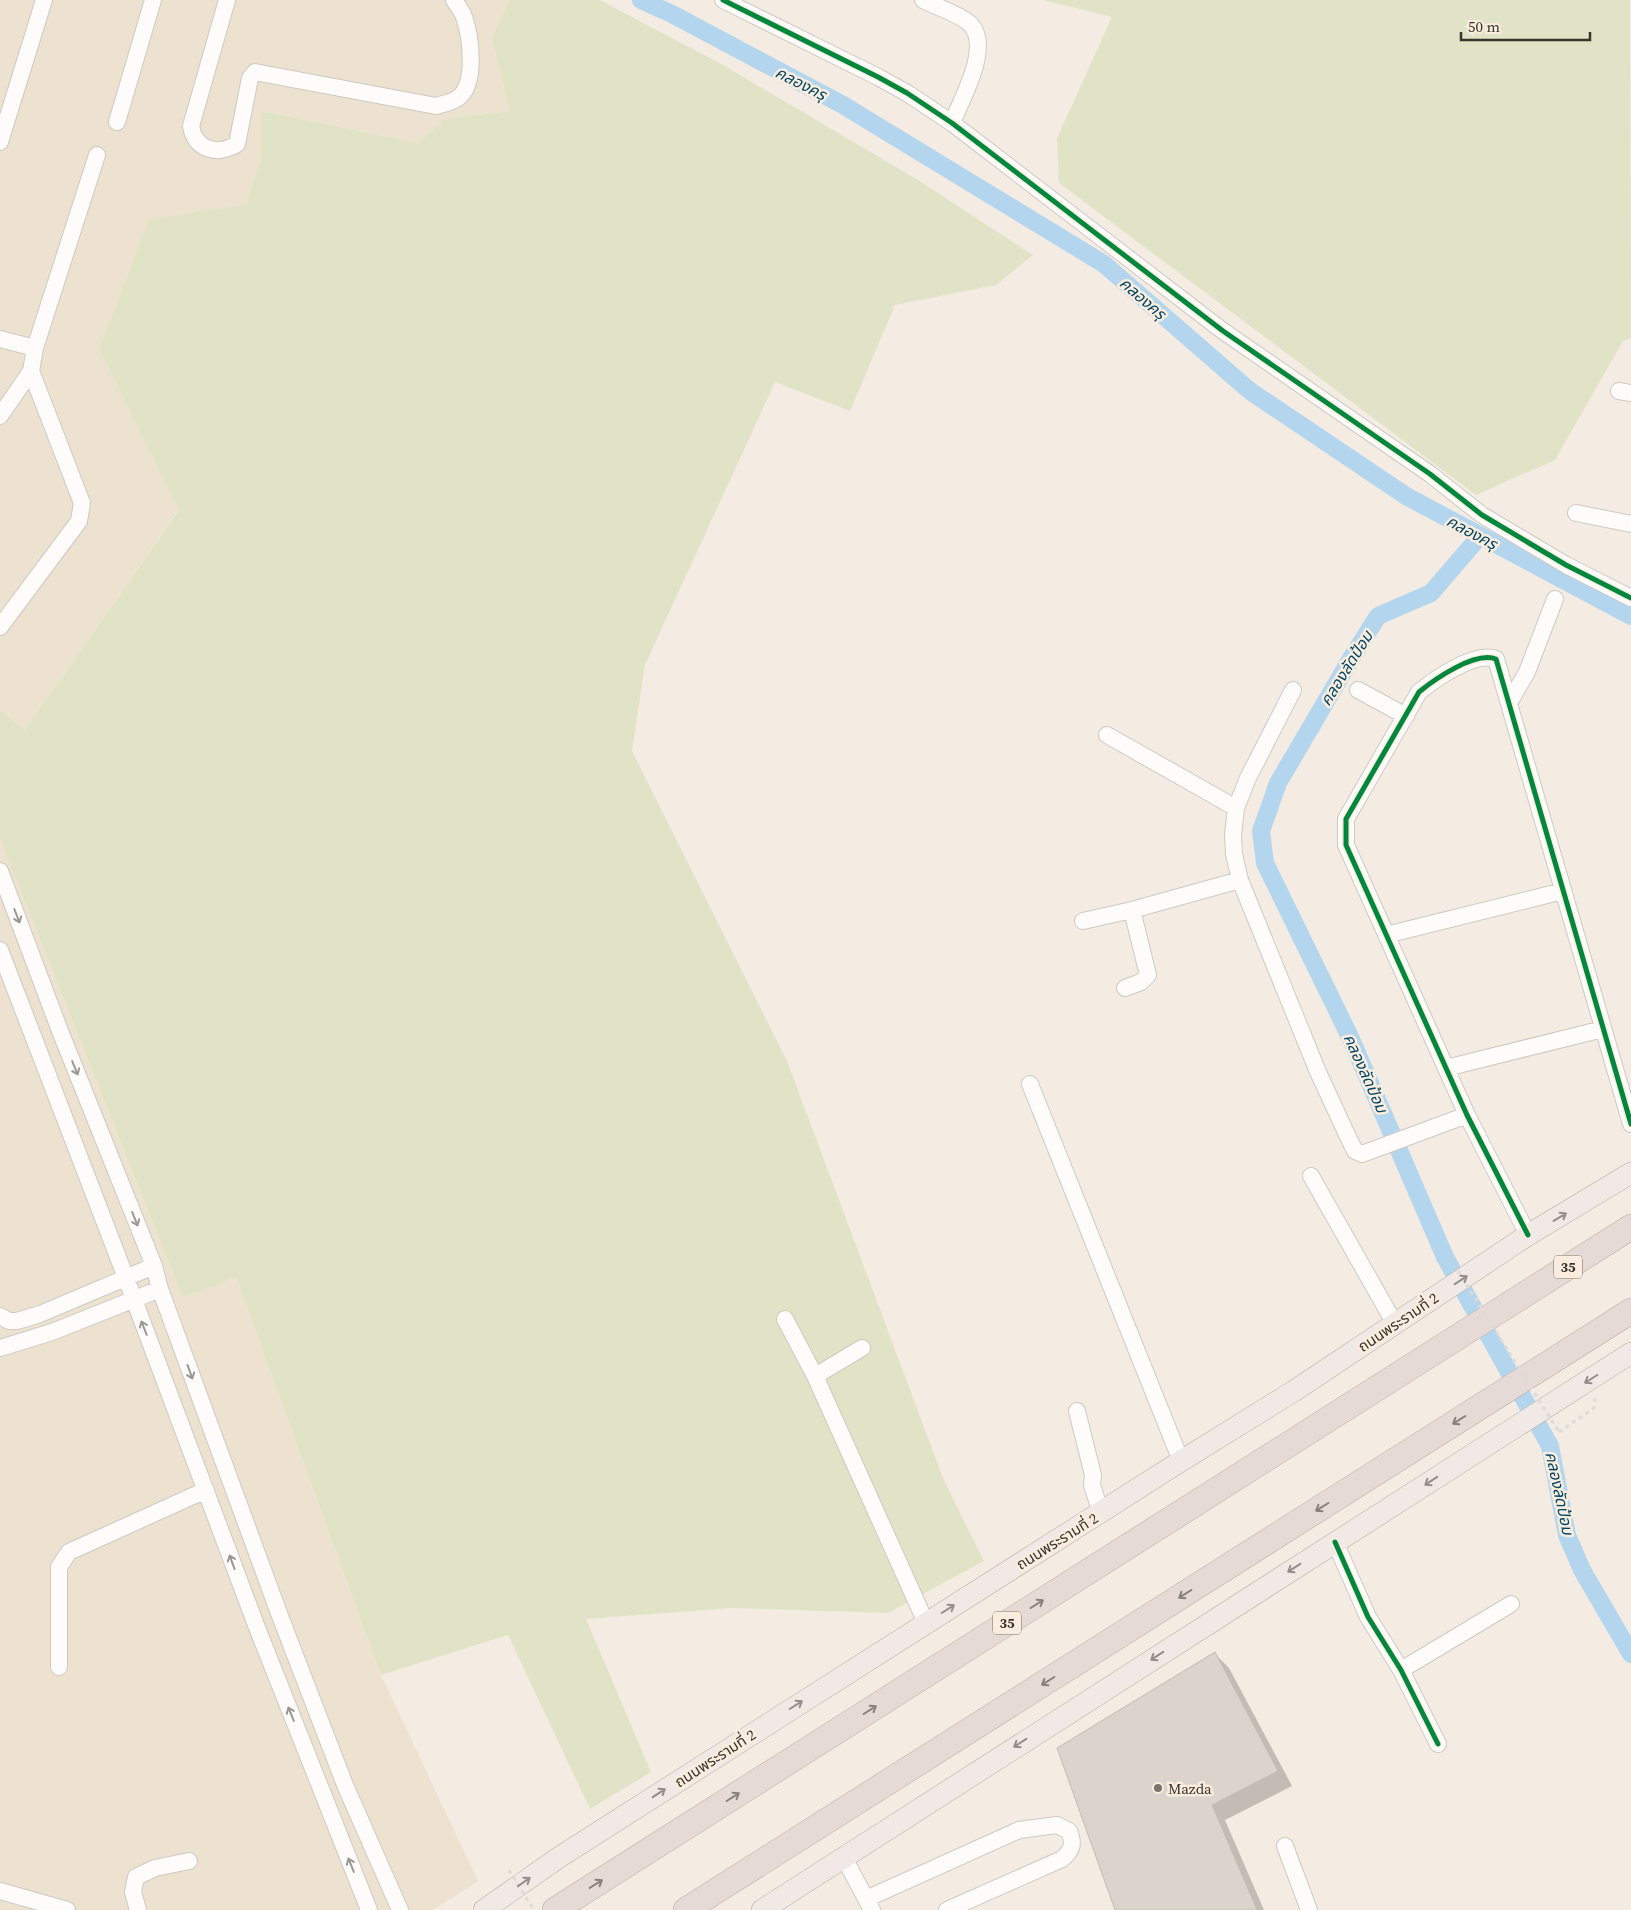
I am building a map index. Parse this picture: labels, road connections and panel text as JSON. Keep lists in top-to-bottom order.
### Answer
{
  "streets": {
    "highway": ["35"],
    "main road": ["ถนนพระรามที่ 2"]
  },
  "water": ["คลองครุ", "คลองลัดป้อม"],
  "places": ["Mazda"],
  "scale_bar": "50 m"
}
